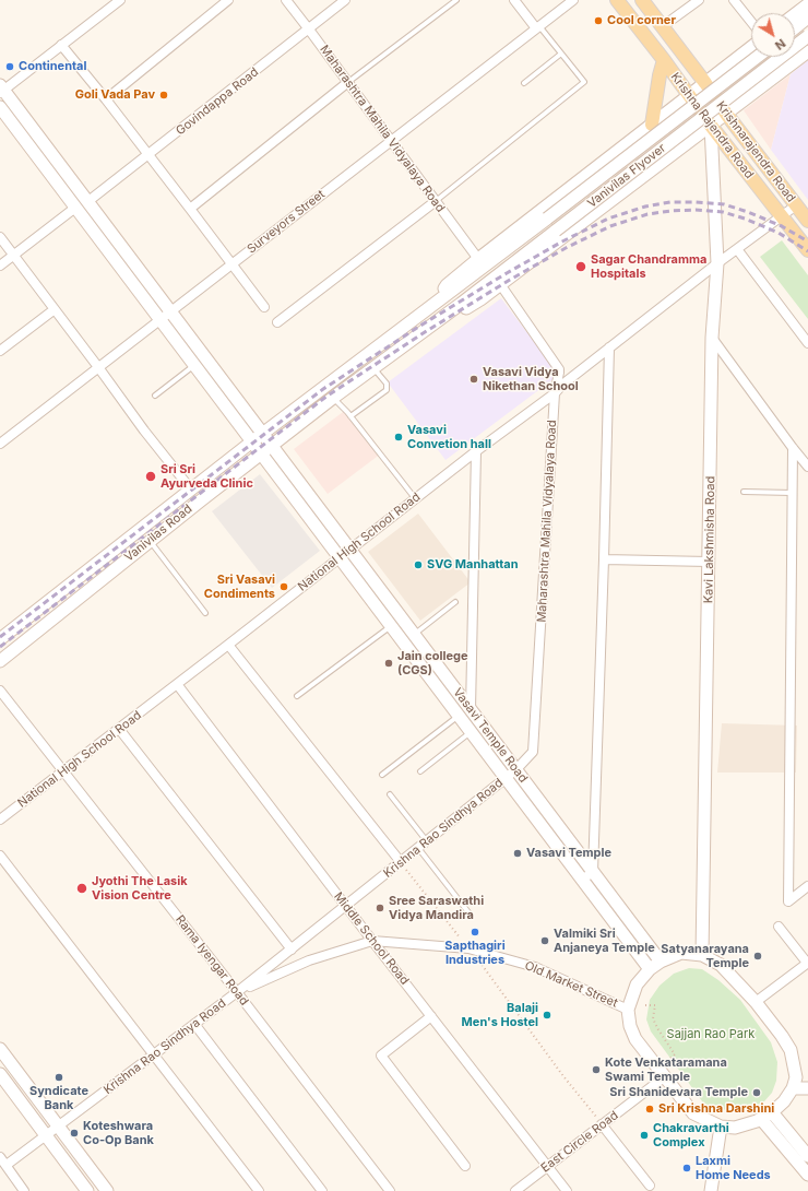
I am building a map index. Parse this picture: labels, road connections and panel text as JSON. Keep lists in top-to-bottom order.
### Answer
{
  "streets": {
    "main road": [
      "Krishna Rajendra Road",
      "Krishnarajendra Road",
      "Vanivilas Flyover",
      "Vanivilas Road",
      "Kavi Lakshmisha Road",
      "Vasavi Temple Road"
    ],
    "street": [
      "Govindappa Road",
      "Maharashtra Mahila Vidyalaya Road",
      "Surveyors Street",
      "National High School Road",
      "Krishna Rao Sindhya Road",
      "Middle School Road",
      "Rama Iyengar Road",
      "Old Market Street",
      "East Circle Road"
    ]
  },
  "crossings": [
    ["Govindappa Road", "Maharashtra Mahila Vidyalaya Road"],
    ["Govindappa Road", "Vasavi Temple Road"],
    ["Krishna Rajendra Road", "Krishnarajendra Road"],
    ["Krishna Rajendra Road", "Kavi Lakshmisha Road"],
    ["Krishna Rajendra Road", "National High School Road"],
    ["Maharashtra Mahila Vidyalaya Road", "Surveyors Street"],
    ["Maharashtra Mahila Vidyalaya Road", "National High School Road"],
    ["Maharashtra Mahila Vidyalaya Road", "Vasavi Temple Road"],
    ["Maharashtra Mahila Vidyalaya Road", "Krishna Rao Sindhya Road"],
    ["Krishnarajendra Road", "National High School Road"],
    ["Vanivilas Flyover", "Vanivilas Road"],
    ["Surveyors Street", "Vasavi Temple Road"],
    ["Vanivilas Road", "Vasavi Temple Road"],
    ["Kavi Lakshmisha Road", "National High School Road"],
    ["National High School Road", "Vasavi Temple Road"],
    ["National High School Road", "Middle School Road"],
    ["National High School Road", "Rama Iyengar Road"],
    ["Vasavi Temple Road", "Krishna Rao Sindhya Road"],
    ["Krishna Rao Sindhya Road", "Middle School Road"],
    ["Krishna Rao Sindhya Road", "Rama Iyengar Road"],
    ["Krishna Rao Sindhya Road", "Old Market Street"],
    ["Middle School Road", "Old Market Street"],
    ["Middle School Road", "East Circle Road"],
    ["Rama Iyengar Road", "Old Market Street"]
  ],
  "parks": ["Sajjan Rao Park"],
  "places": [
    "Cool corner",
    "Continental",
    "Goli Vada Pav",
    "Sagar Chandramma Hospitals",
    "Vasavi Vidya Nikethan School",
    "Vasavi Convetion hall",
    "Sri Sri Ayurveda Clinic",
    "SVG Manhattan",
    "Sri Vasavi Condiments",
    "Jain college (CGS)",
    "Vasavi Temple",
    "Jyothi The Lasik Vision Centre",
    "Sree Saraswathi Vidya Mandira",
    "Sapthagiri Industries",
    "Valmiki Sri Anjaneya Temple",
    "Satyanarayana Temple",
    "Balaji Men's Hostel",
    "Kote Venkataramana Swami Temple",
    "Syndicate Bank",
    "Sri Shanidevara Temple",
    "Sri Krishna Darshini",
    "Koteshwara Co-Op Bank",
    "Chakravarthi Complex",
    "Laxmi Home Needs"
  ],
  "north": "bottom right"
}
